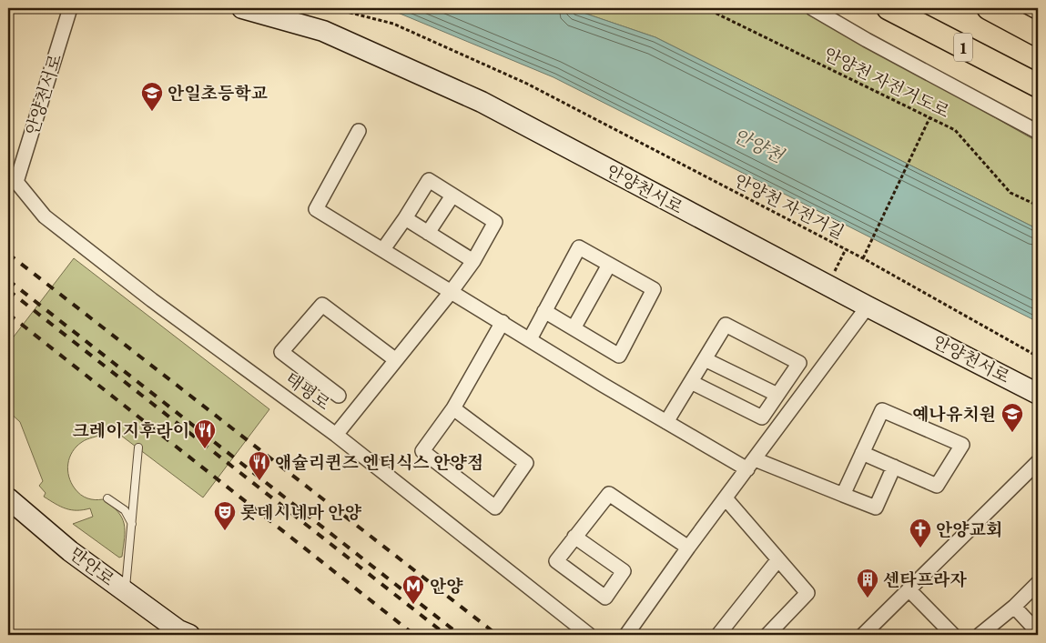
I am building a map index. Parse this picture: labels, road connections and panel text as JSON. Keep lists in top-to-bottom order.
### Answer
{
  "streets": {
    "main road": ["1"],
    "street": ["안양천서로", "태평로", "만안로"],
    "path": ["안양천 자전거도로", "안양천 자전거길"]
  },
  "crossings": [
    ["안양천서로", "태평로"]
  ],
  "water": ["안양천"],
  "places": {
    "school or university": ["안일초등학교", "예나유치원"],
    "restaurant": ["크레이지후라이", "애슐리퀸즈 엔터식스 안양점"],
    "theatre": ["롯데시네마 안양"],
    "church": ["안양교회"],
    "building": ["센타프라자"],
    "metro station": ["안양"]
  }
}
